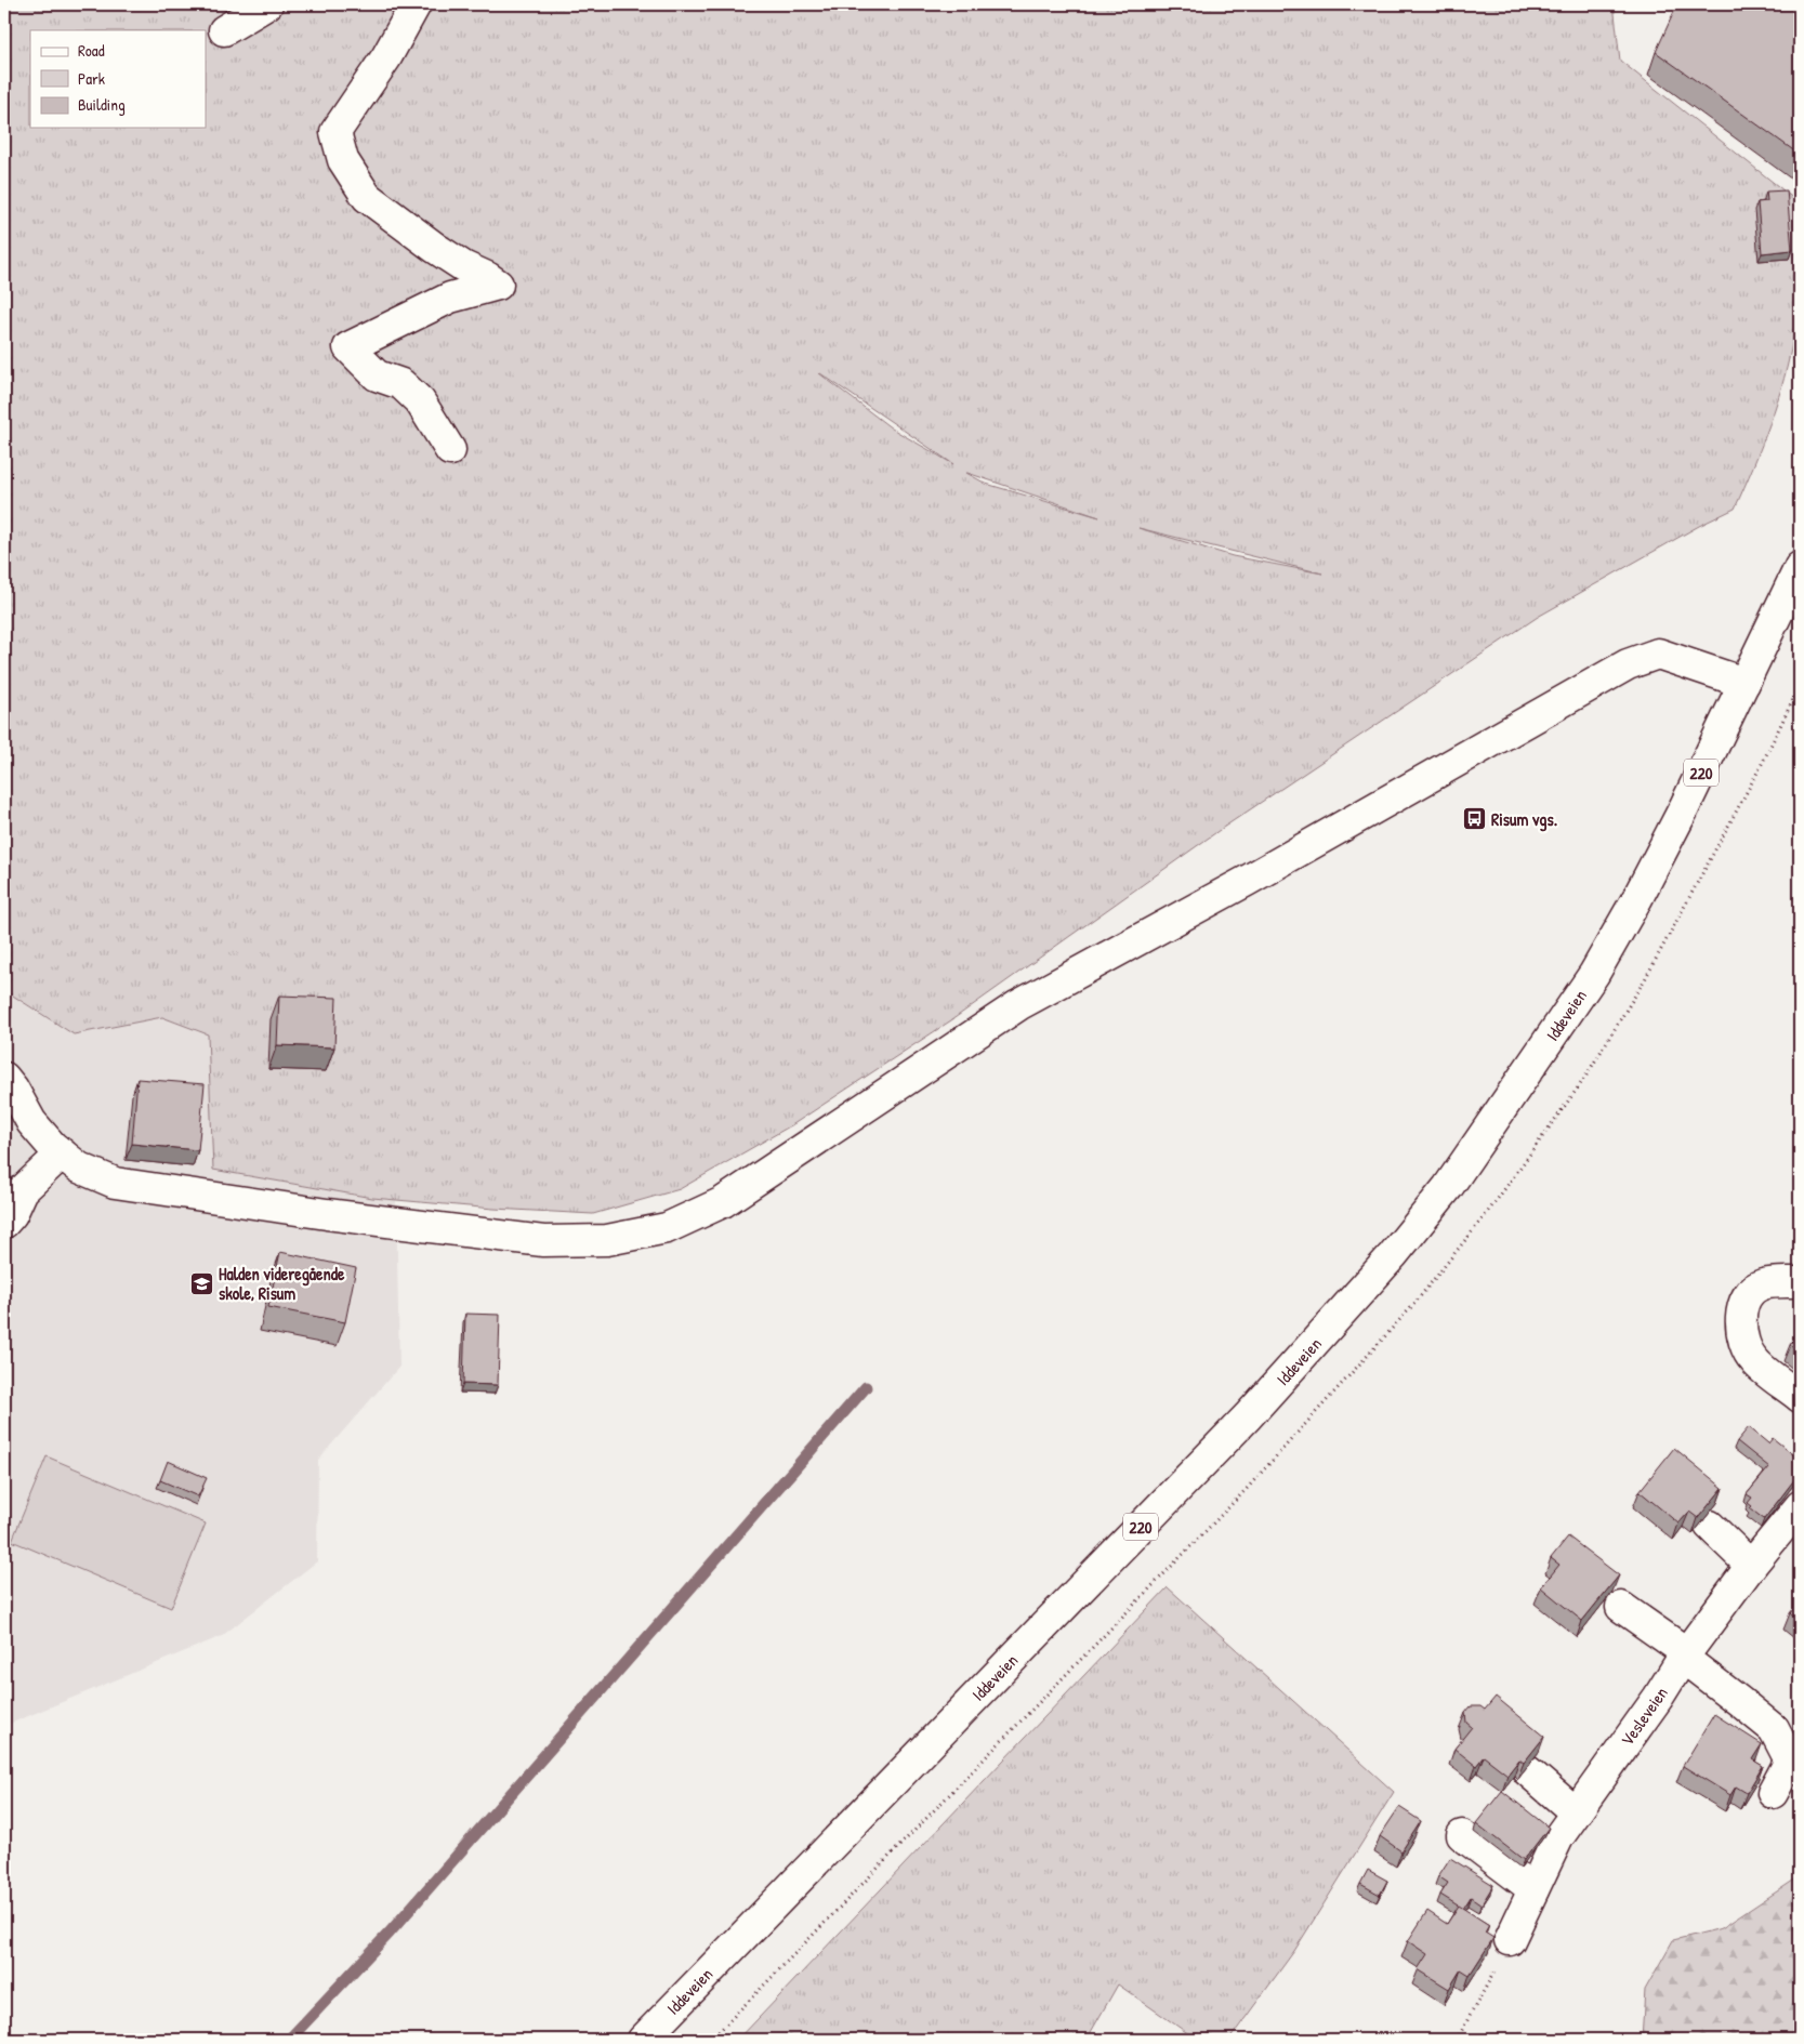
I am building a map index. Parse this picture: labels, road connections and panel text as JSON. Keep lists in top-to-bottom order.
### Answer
{
  "streets": {
    "main road": ["220", "Iddeveien", "Vesleveien"]
  },
  "places": {
    "bus stop": ["Risum vgs."],
    "school or university": ["Halden videregående skole, Risum"]
  },
  "legend": ["Road", "Park", "Building"]
}
